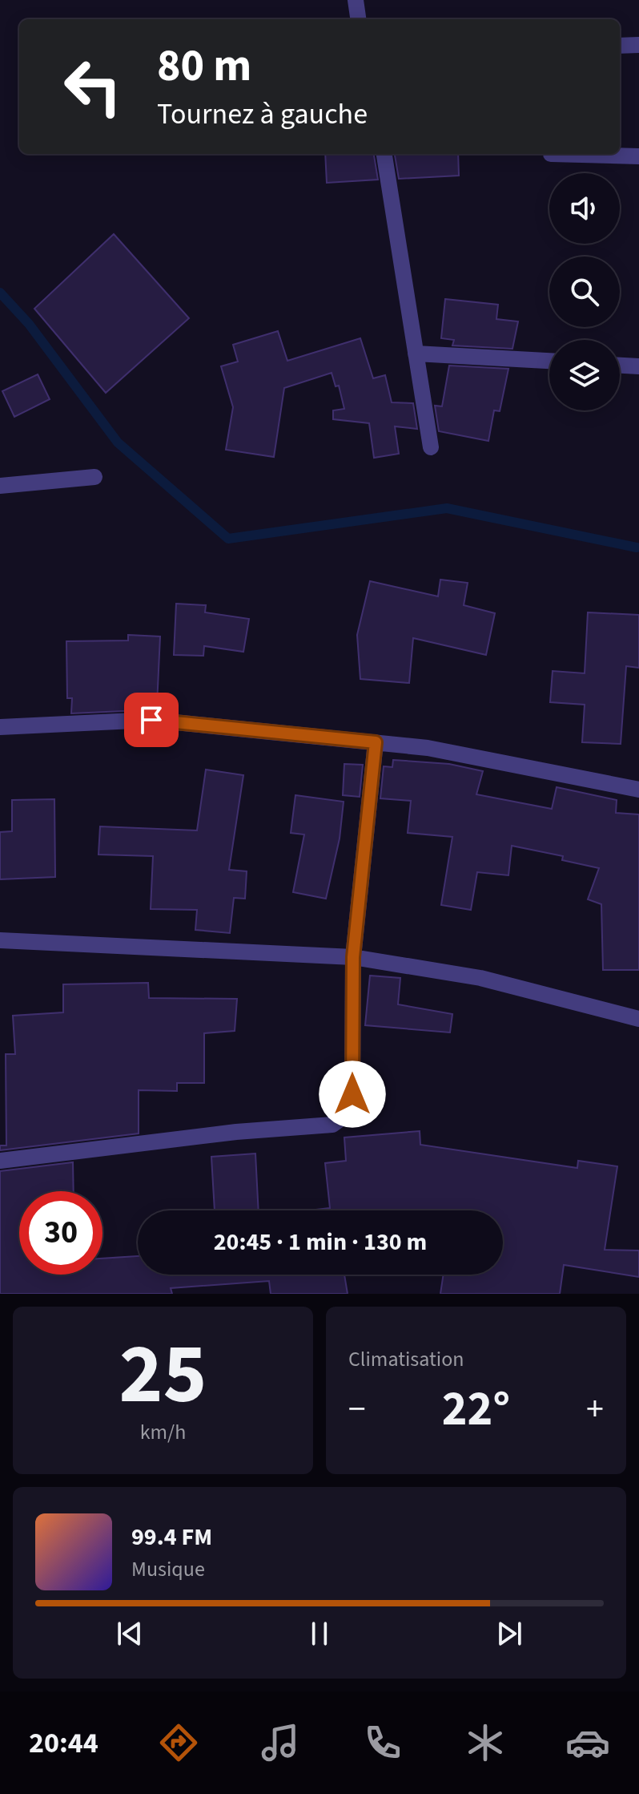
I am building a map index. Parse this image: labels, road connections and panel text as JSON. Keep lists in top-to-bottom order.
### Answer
{
  "page": {
    "turn": ["80 m", "Tournez à gauche"],
    "limit": "30",
    "trip": "20:45 · 1 min · 130 m",
    "tile": [
      ["25", "km/h"],
      "Climatisation"
    ],
    "heat": ["−", "22°", "+"],
    "song": ["99.4 FM", "Musique"],
    "tabs": "20:44"
  }
}
